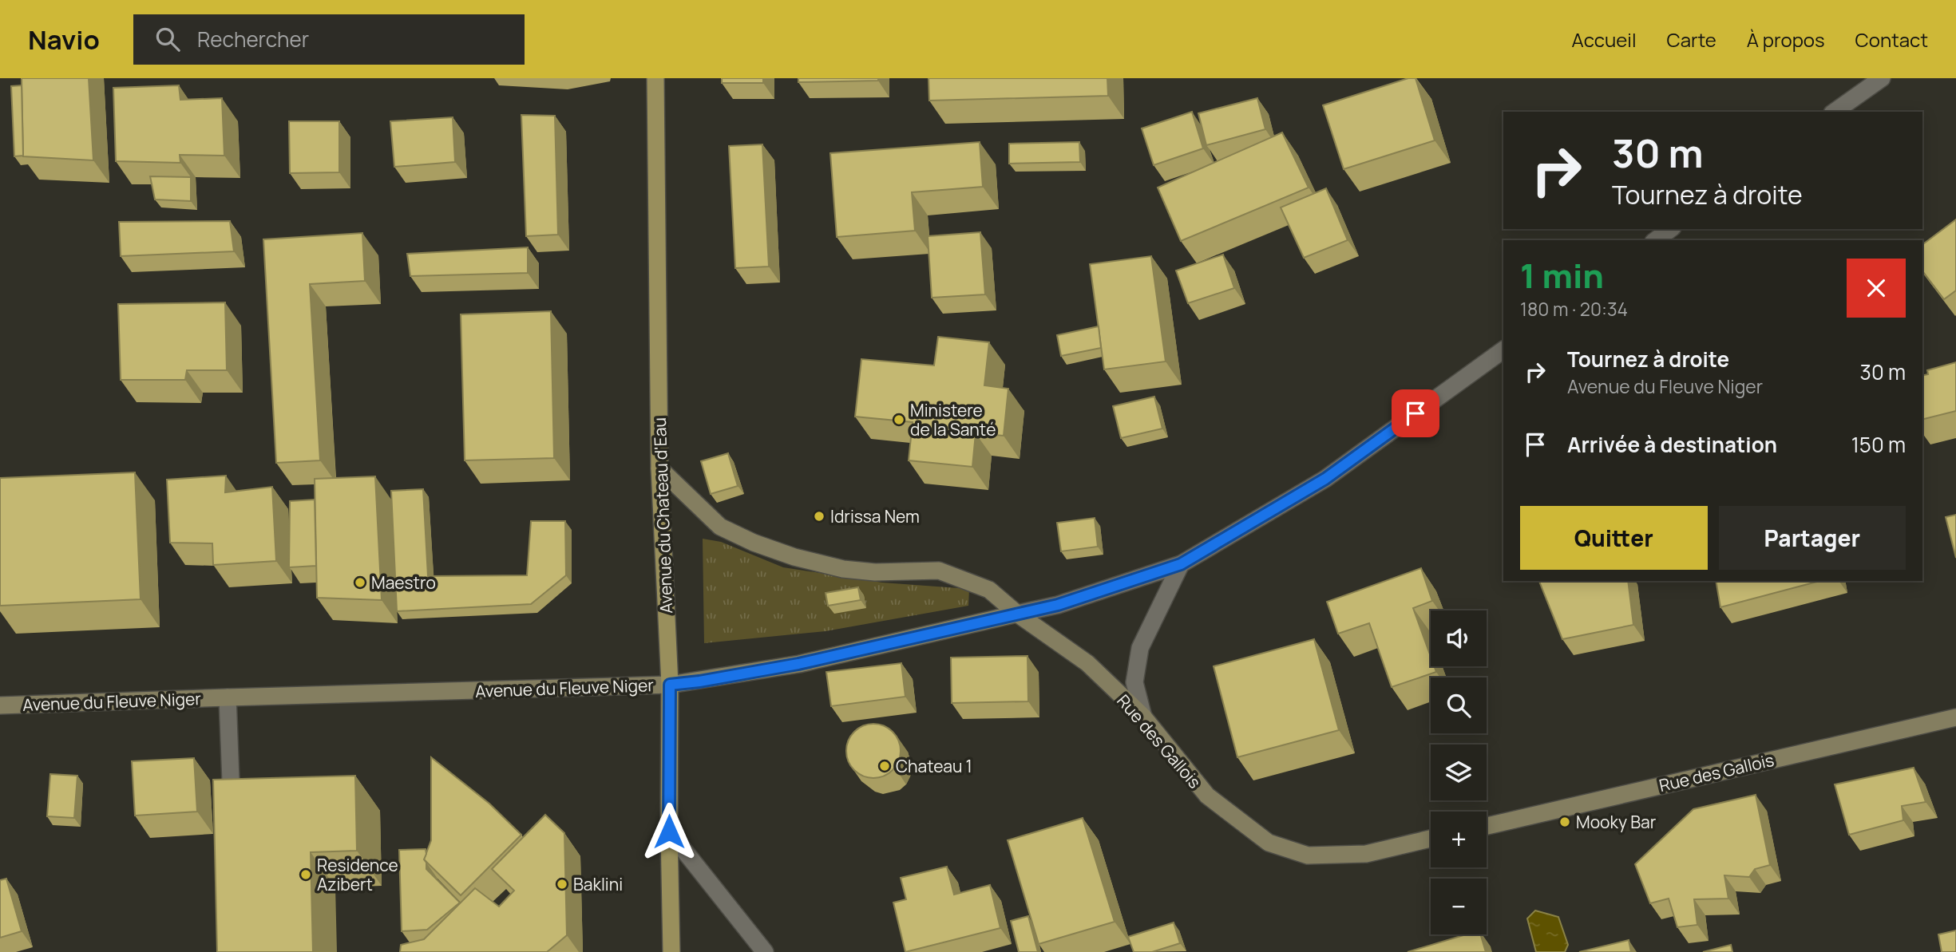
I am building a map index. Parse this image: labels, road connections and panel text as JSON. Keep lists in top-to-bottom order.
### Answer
{
  "streets": {
    "main road": ["Avenue du Chateau d'Eau"],
    "street": ["Avenue du Fleuve Niger", "Rue des Gallois"]
  },
  "crossings": [
    ["Avenue du Chateau d'Eau", "Avenue du Fleuve Niger"],
    ["Avenue du Chateau d'Eau", "Rue des Gallois"],
    ["Avenue du Fleuve Niger", "Rue des Gallois"]
  ],
  "places": [
    "Ministere de la Santé",
    "Idrissa Nem",
    "Maestro",
    "Chateau 1",
    "Mooky Bar",
    "Residence Azibert",
    "Baklini"
  ],
  "page": {
    "header": "Navio",
    "search": "Rechercher",
    "nav": [
      "Accueil",
      "Carte",
      "À propos",
      "Contact"
    ],
    "turn": ["30 m", "Tournez à droite"],
    "heading": ["1 min", "180 m · 20:34"],
    "list": [
      {
        "name": "Tournez à droite",
        "note": "Avenue du Fleuve Niger",
        "value": "30 m"
      },
      {
        "name": "Arrivée à destination",
        "value": "150 m"
      }
    ],
    "buttons": ["Quitter", "Partager"],
    "map_buttons": ["+", "−"]
  }
}
